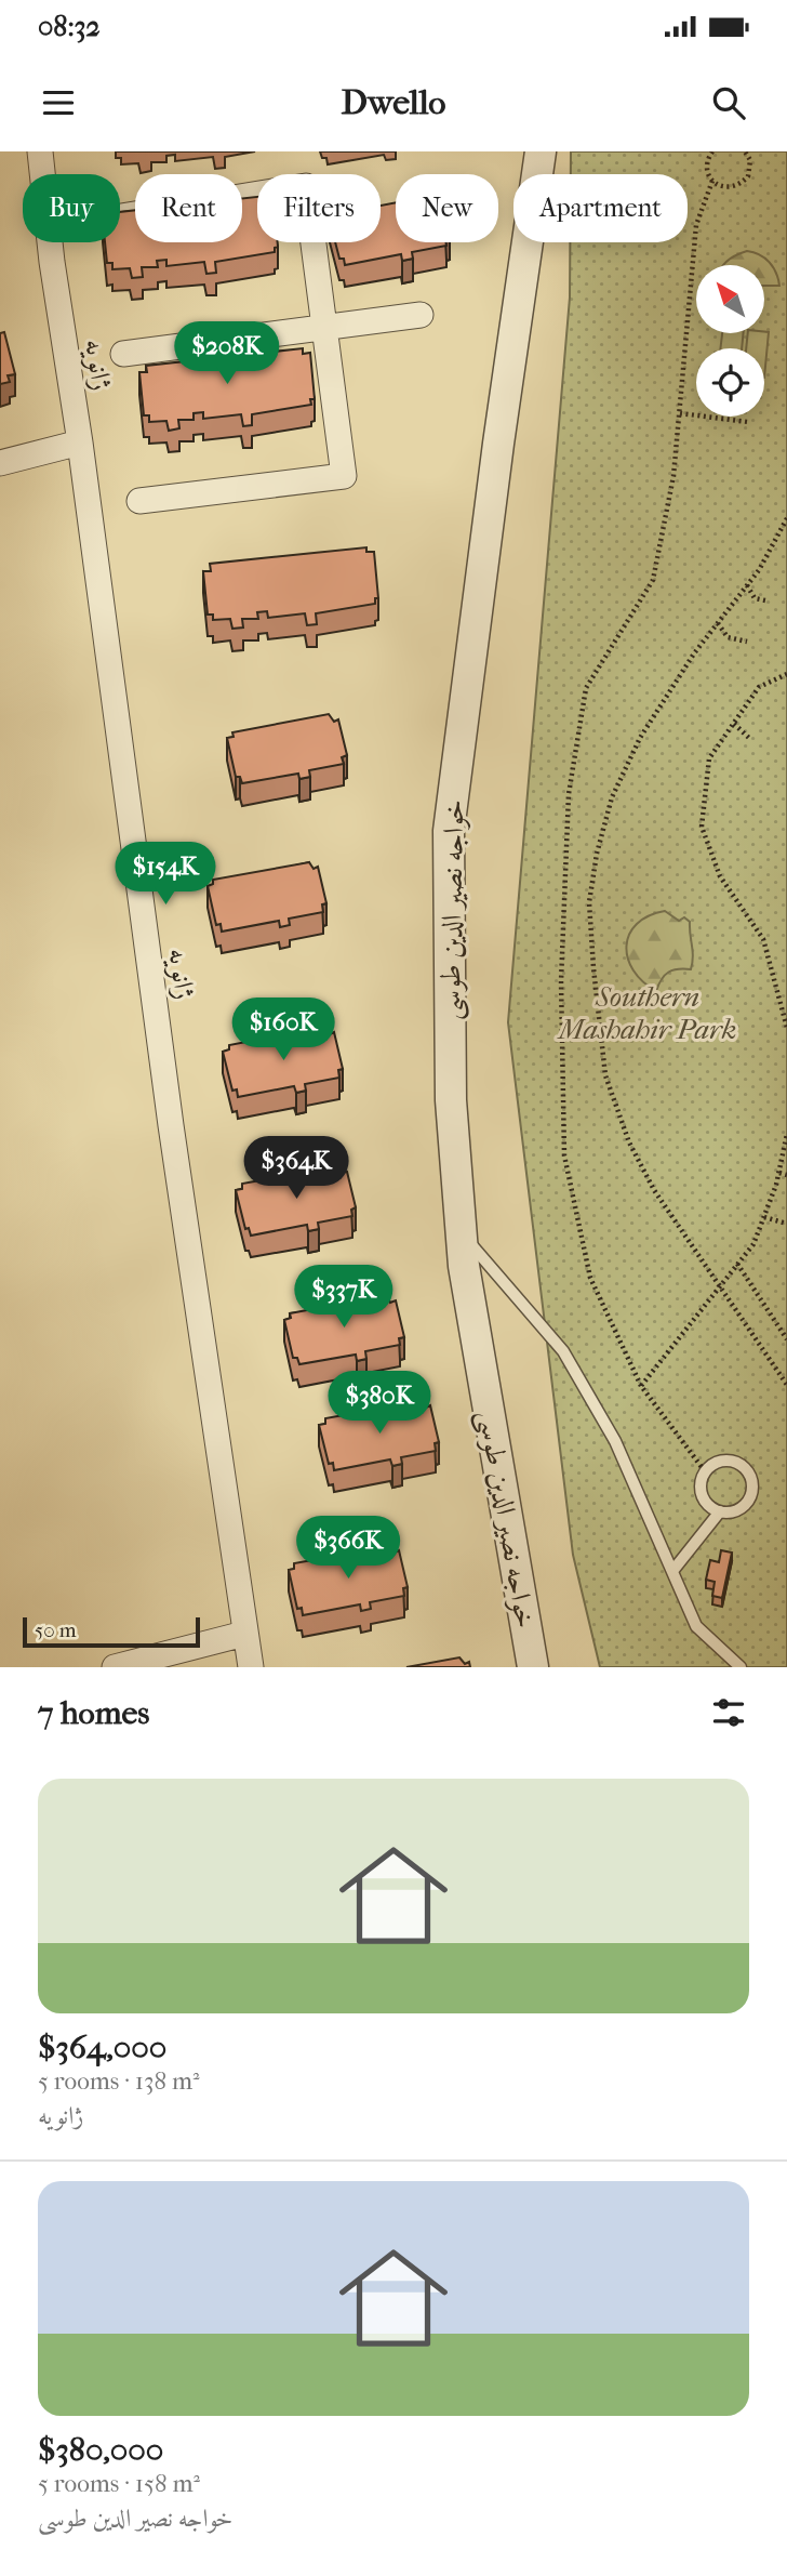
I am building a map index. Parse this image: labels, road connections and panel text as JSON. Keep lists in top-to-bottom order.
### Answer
{
  "streets": {
    "street": ["ژانویه", "خواجه نصیر الدین طوسی"]
  },
  "parks": ["Southern Mashahir Park"],
  "scale_bar": "50 m",
  "north": "top left",
  "page": {
    "status": "08:32",
    "header": "Dwello",
    "chip": [
      "Buy",
      "Rent",
      "Filters",
      "New",
      "Apartment"
    ],
    "price": [
      "$208K",
      "$154K",
      "$160K",
      "$364K",
      "$337K",
      "$380K",
      "$366K"
    ],
    "scale": "50 m",
    "heading": "7 homes",
    "list": [
      {
        "name": "$364,000",
        "note": "5 rooms · 138 m² · ژانویه"
      },
      {
        "name": "$380,000",
        "note": "5 rooms · 158 m² · خواجه نصیر الدین طوسی"
      }
    ]
  }
}
